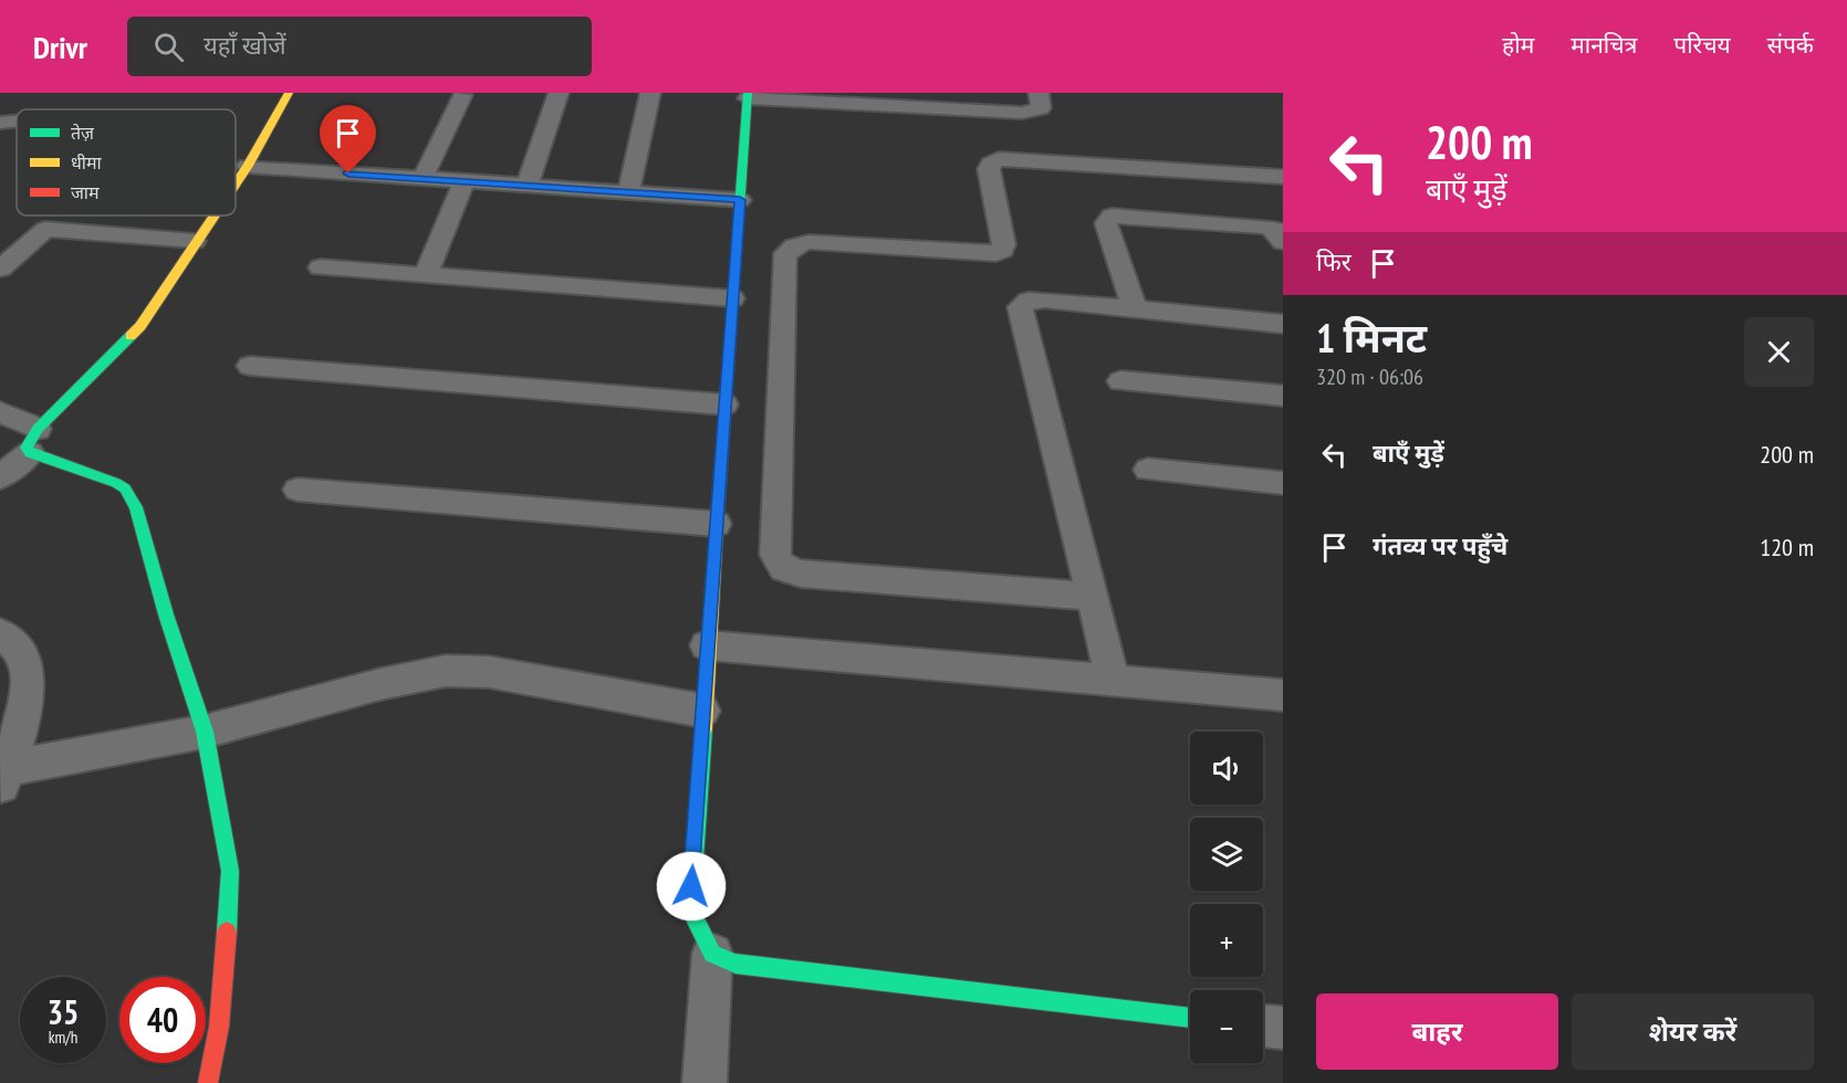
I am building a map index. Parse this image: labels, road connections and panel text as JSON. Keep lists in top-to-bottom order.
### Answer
{
  "legend": ["तेज़", "धीमा", "जाम"],
  "page": {
    "header": "Drivr",
    "search": "यहाँ खोजें",
    "nav": [
      "होम",
      "मानचित्र",
      "परिचय",
      "संपर्क"
    ],
    "turn": ["200 m", "बाएँ मुड़ें"],
    "then": "फिर",
    "heading": ["1 मिनट", "320 m · 06:06"],
    "list": [
      {
        "name": "बाएँ मुड़ें",
        "value": "200 m"
      },
      {
        "name": "गंतव्य पर पहुँचे",
        "value": "120 m"
      }
    ],
    "map_buttons": ["+", "−"],
    "speed": "35 km/h",
    "limit": "40",
    "buttons": ["बाहर", "शेयर करें"]
  }
}
